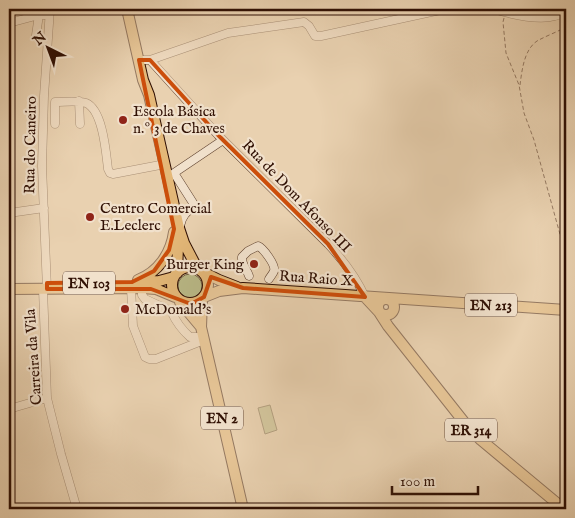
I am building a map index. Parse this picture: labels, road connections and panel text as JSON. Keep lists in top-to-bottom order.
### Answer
{
  "streets": {
    "main road": [
      "Rua Raio X",
      "EN 103",
      "EN 213",
      "EN 2",
      "ER 314"
    ],
    "street": ["Rua do Caneiro", "Rua de Dom Afonso III", "Carreira da Vila"]
  },
  "crossings": [
    ["Rua do Caneiro", "EN 103"],
    ["Rua do Caneiro", "Carreira da Vila"],
    ["Rua de Dom Afonso III", "Rua Raio X"],
    ["Rua Raio X", "EN 103"],
    ["Rua Raio X", "EN 213"],
    ["Rua Raio X", "EN 2"],
    ["Rua Raio X", "ER 314"],
    ["EN 103", "Carreira da Vila"],
    ["EN 103", "EN 2"],
    ["EN 213", "ER 314"]
  ],
  "places": [
    "Escola Básica n.º 3 de Chaves",
    "Centro Comercial E.Leclerc",
    "Burger King",
    "McDonald's"
  ],
  "scale_bar": "100 m",
  "north": "top left"
}
